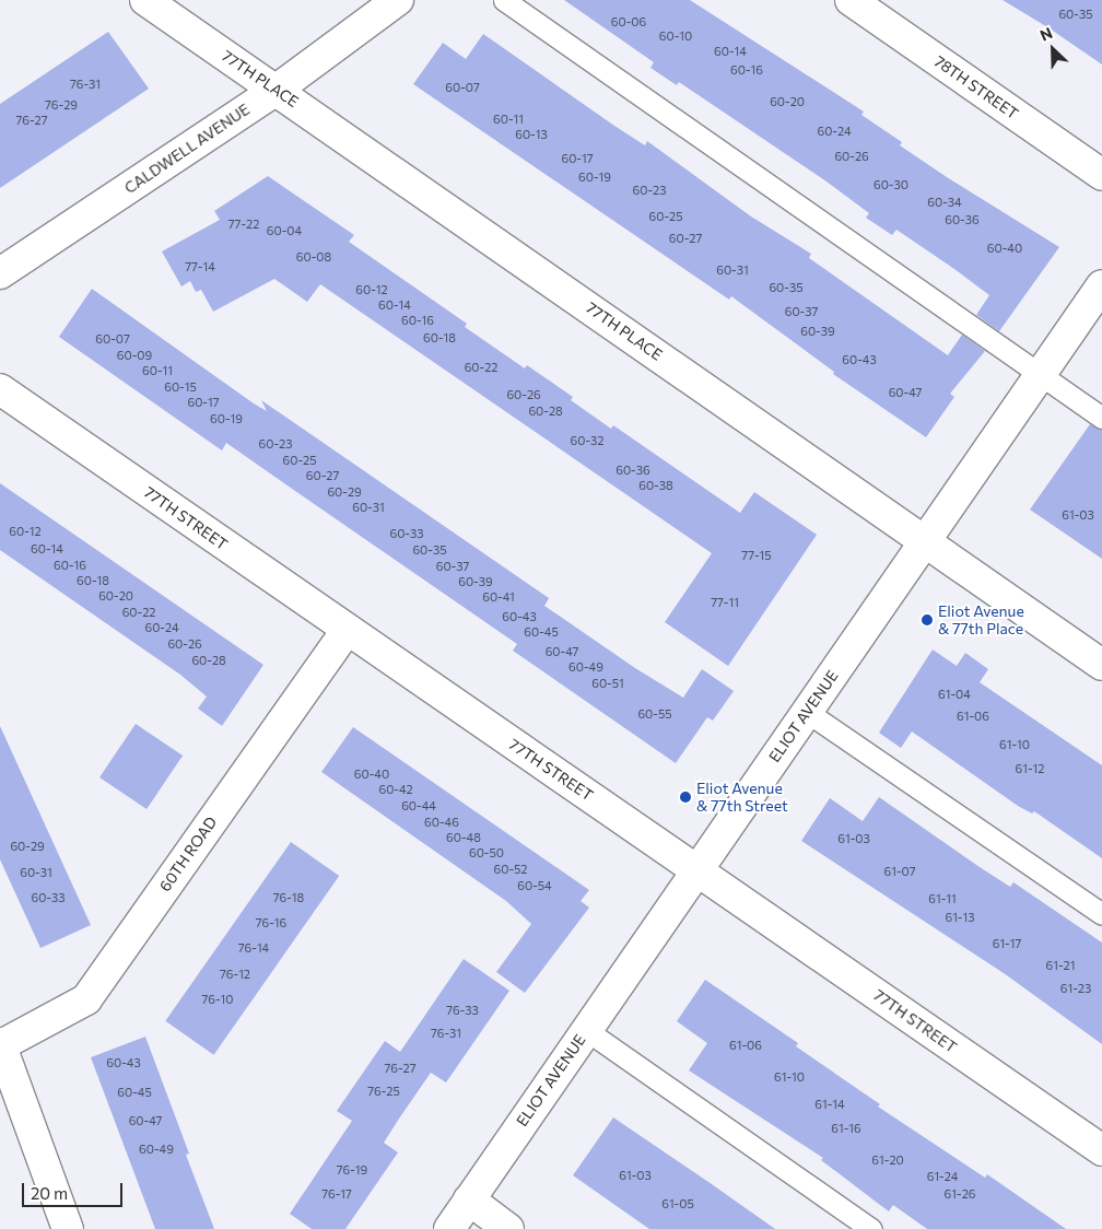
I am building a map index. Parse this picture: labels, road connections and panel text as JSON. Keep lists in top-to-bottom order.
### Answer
{
  "streets": {
    "street": [
      "77TH PLACE",
      "78TH STREET",
      "CALDWELL AVENUE",
      "77TH STREET",
      "ELIOT AVENUE",
      "60TH ROAD"
    ]
  },
  "crossings": [
    ["77TH PLACE", "CALDWELL AVENUE"],
    ["77TH PLACE", "ELIOT AVENUE"],
    ["77TH STREET", "ELIOT AVENUE"],
    ["77TH STREET", "60TH ROAD"]
  ],
  "places": ["Eliot Avenue & 77th Place", "Eliot Avenue & 77th Street"],
  "house_numbers": [
    "60-35",
    "60-06",
    "60-10",
    "60-14",
    "60-16",
    "76-31",
    "60-07",
    "60-20",
    "76-29",
    "60-11",
    "76-27",
    "60-24",
    "60-13",
    "60-26",
    "60-17",
    "60-19",
    "60-30",
    "60-23",
    "60-34",
    "60-25",
    "60-36",
    "77-22",
    "60-04",
    "60-27",
    "60-40",
    "60-08",
    "77-14",
    "60-31",
    "60-35",
    "60-12",
    "60-14",
    "60-37",
    "60-16",
    "60-39",
    "60-18",
    "60-07",
    "60-09",
    "60-43",
    "60-22",
    "60-11",
    "60-15",
    "60-47",
    "60-26",
    "60-17",
    "60-28",
    "60-19",
    "60-32",
    "60-23",
    "60-25",
    "60-36",
    "60-27",
    "60-38",
    "60-29",
    "60-31",
    "61-03",
    "60-12",
    "60-33",
    "60-14",
    "60-35",
    "77-15",
    "60-16",
    "60-37",
    "60-18",
    "60-39",
    "60-20",
    "60-41",
    "77-11",
    "60-22",
    "60-43",
    "60-24",
    "60-45",
    "60-26",
    "60-47",
    "60-28",
    "60-49",
    "60-51",
    "61-04",
    "60-55",
    "61-06",
    "61-10",
    "61-12",
    "60-40",
    "60-42",
    "60-44",
    "60-46",
    "60-48",
    "61-03",
    "60-29",
    "60-50",
    "60-52",
    "61-07",
    "60-31",
    "60-54",
    "60-33",
    "76-18",
    "61-11",
    "61-13",
    "76-16",
    "61-17",
    "76-14",
    "61-21",
    "76-12",
    "61-23",
    "76-10",
    "76-33",
    "76-31",
    "61-06",
    "60-43",
    "76-27",
    "61-10",
    "76-25",
    "60-45",
    "61-14",
    "60-47",
    "61-16",
    "60-49",
    "61-20",
    "76-19",
    "61-03",
    "61-24",
    "76-17",
    "61-26",
    "61-05"
  ],
  "scale_bar": "20 m",
  "north": "top left"
}
